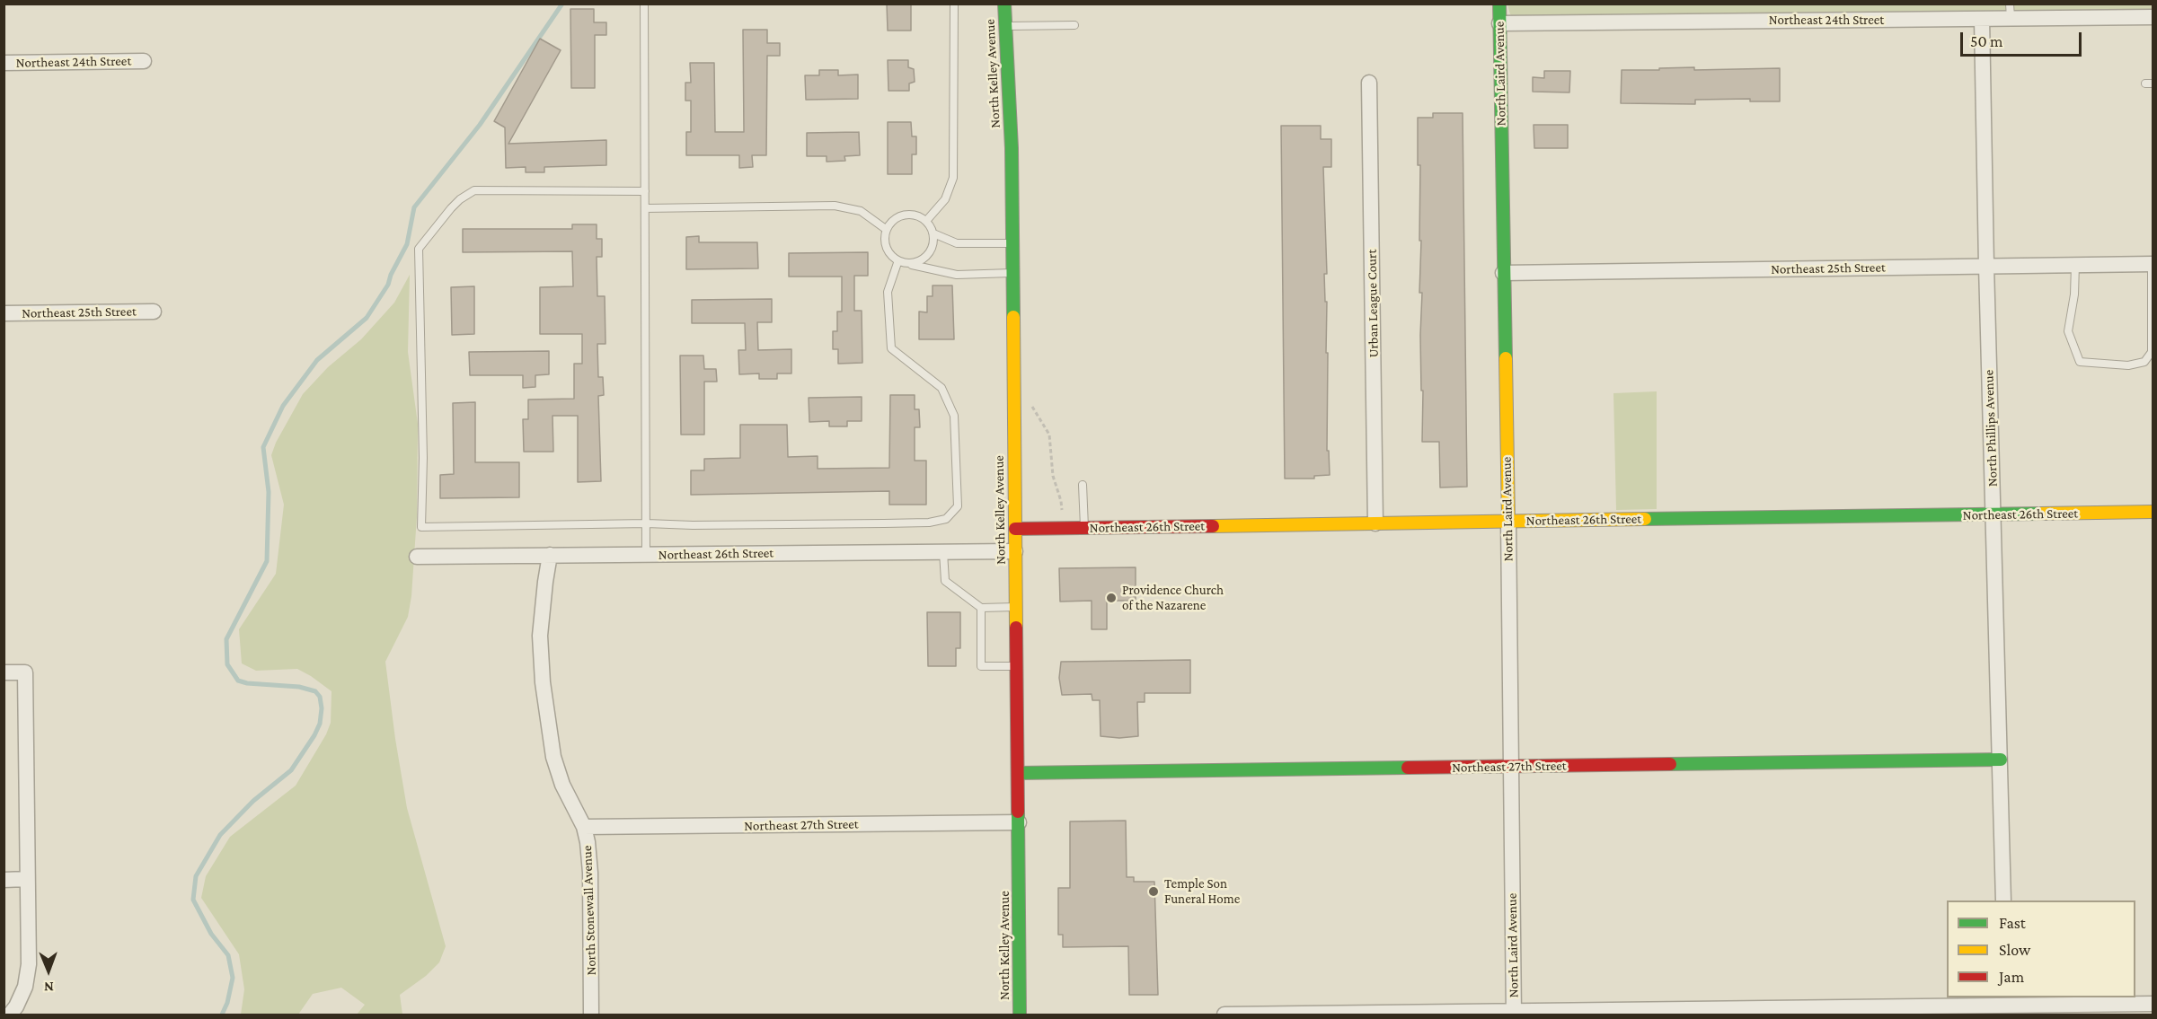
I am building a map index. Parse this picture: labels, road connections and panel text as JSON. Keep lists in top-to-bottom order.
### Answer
{
  "streets": {
    "street": [
      "Northeast 24th Street",
      "North Kelley Avenue",
      "North Laird Avenue",
      "Northeast 25th Street",
      "Urban League Court",
      "North Phillips Avenue",
      "Northeast 26th Street",
      "Northeast 27th Street",
      "North Stonewall Avenue"
    ]
  },
  "crossings": [
    ["Northeast 24th Street", "North Laird Avenue"],
    ["Northeast 24th Street", "North Phillips Avenue"],
    ["North Kelley Avenue", "Northeast 26th Street"],
    ["North Kelley Avenue", "Northeast 27th Street"],
    ["North Laird Avenue", "Northeast 25th Street"],
    ["North Laird Avenue", "Northeast 26th Street"],
    ["North Laird Avenue", "Northeast 27th Street"],
    ["Northeast 25th Street", "North Phillips Avenue"],
    ["Urban League Court", "Northeast 26th Street"],
    ["North Phillips Avenue", "Northeast 26th Street"],
    ["North Phillips Avenue", "Northeast 27th Street"],
    ["Northeast 26th Street", "North Stonewall Avenue"],
    ["Northeast 27th Street", "North Stonewall Avenue"]
  ],
  "places": ["Providence Church of the Nazarene", "Temple Son Funeral Home"],
  "legend": ["Fast", "Slow", "Jam"],
  "scale_bar": "50 m",
  "north": "bottom"
}
